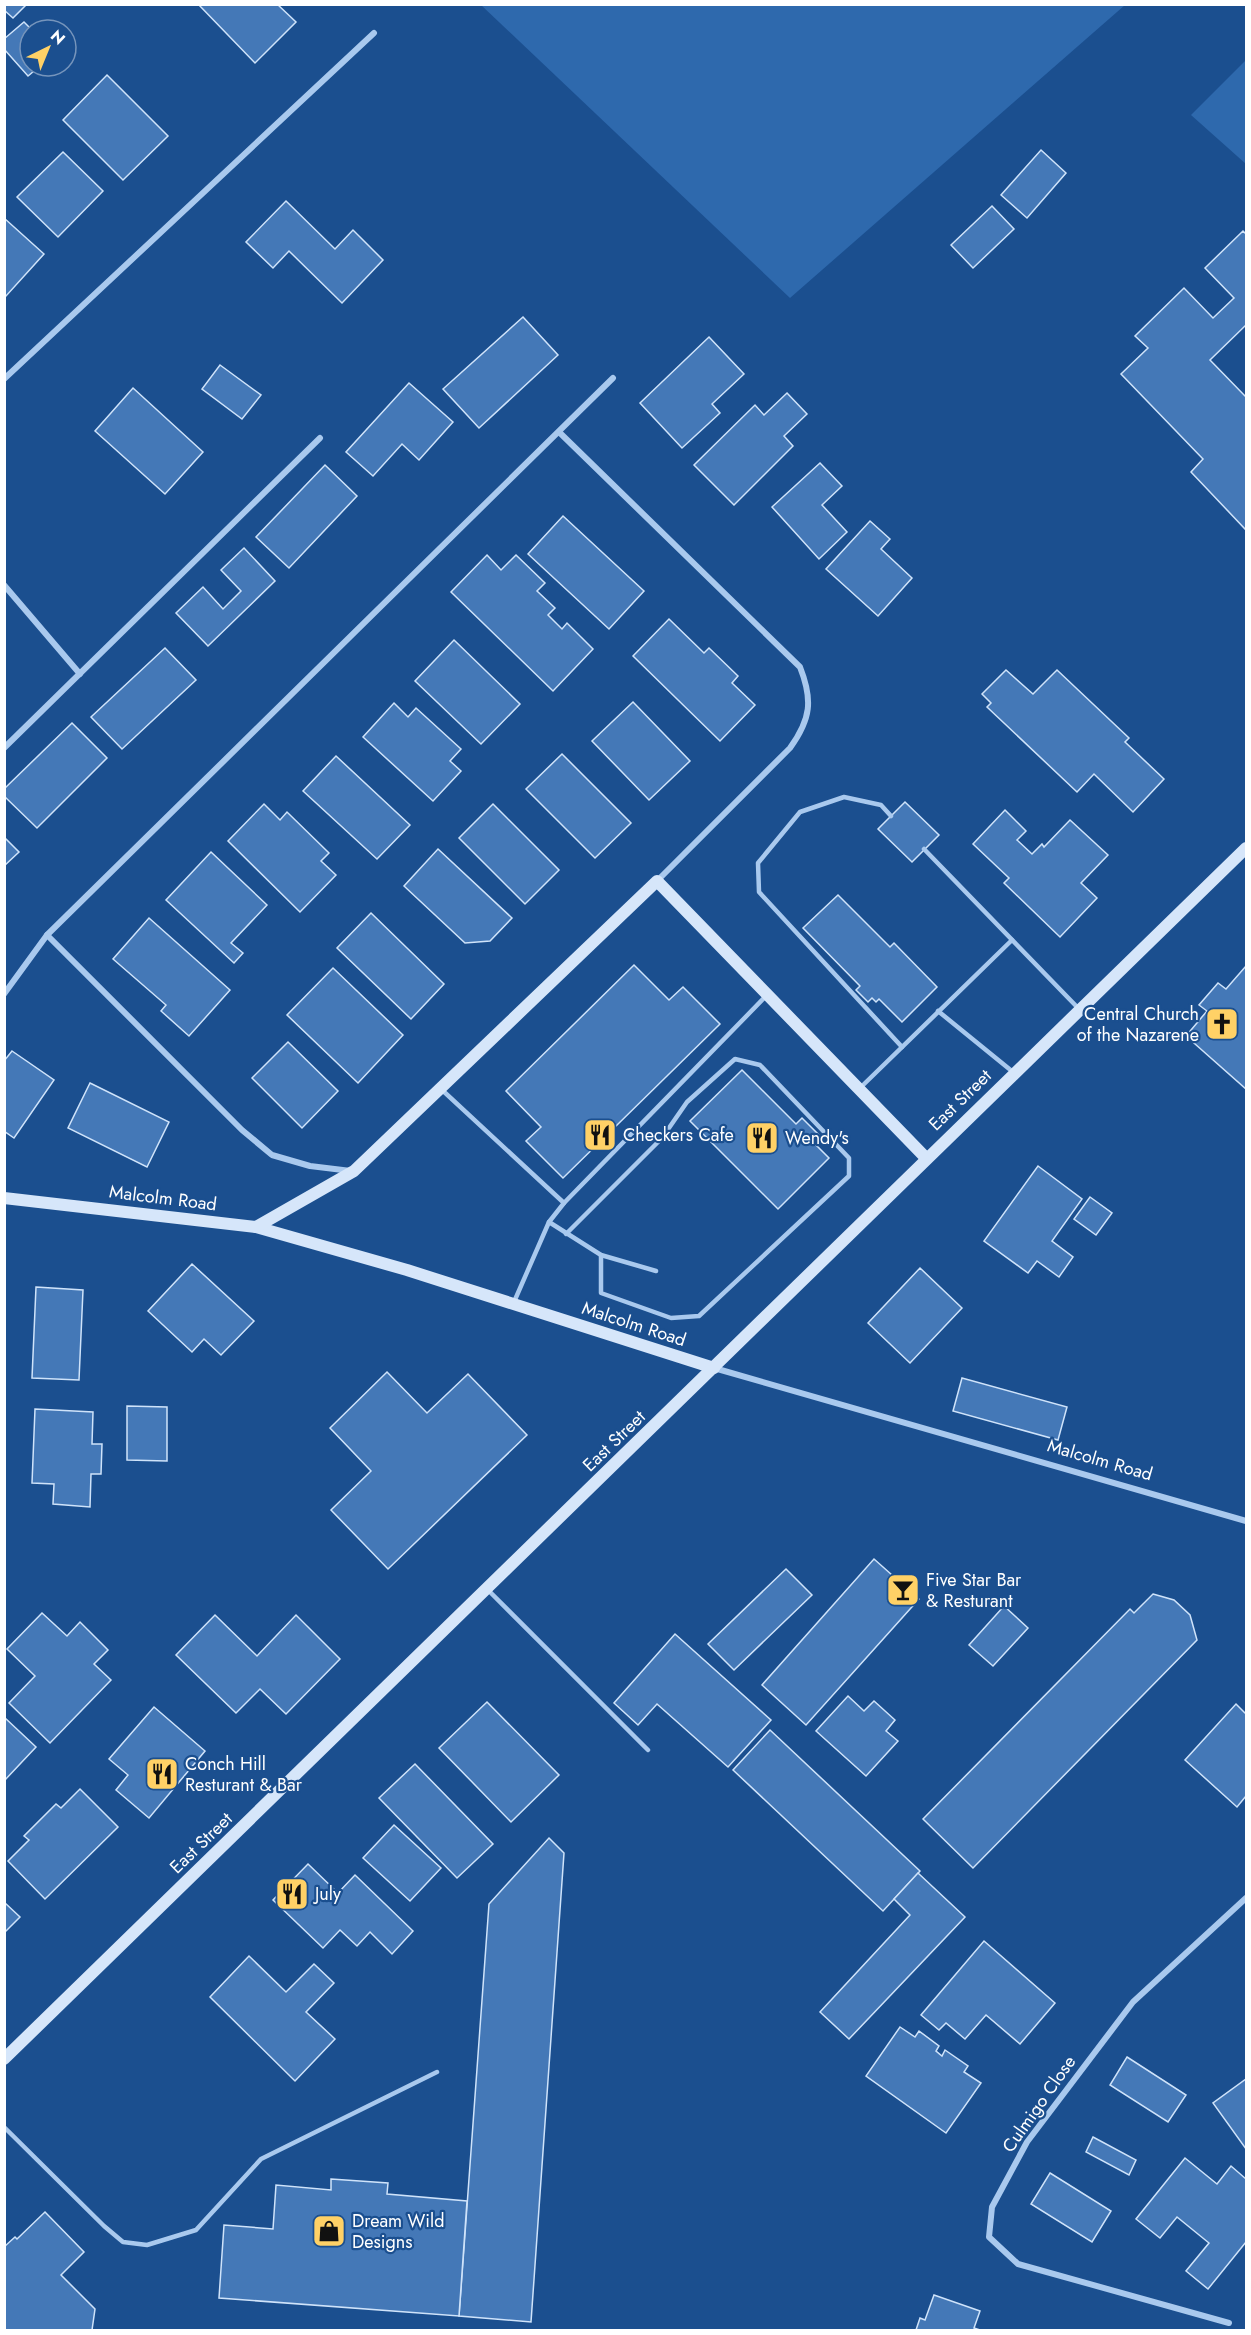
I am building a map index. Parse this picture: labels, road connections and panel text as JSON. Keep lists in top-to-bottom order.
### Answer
{
  "streets": {
    "main road": ["East Street", "Malcolm Road"],
    "street": ["Culmigo Close"]
  },
  "crossings": [
    ["East Street", "Malcolm Road"]
  ],
  "places": {
    "church": ["Central Church of the Nazarene"],
    "restaurant": [
      "Checkers Cafe",
      "Wendy's",
      "Conch Hill Resturant & Bar",
      "July"
    ],
    "bar": ["Five Star Bar & Resturant"],
    "shop": ["Dream Wild Designs"]
  },
  "north": "top right"
}
